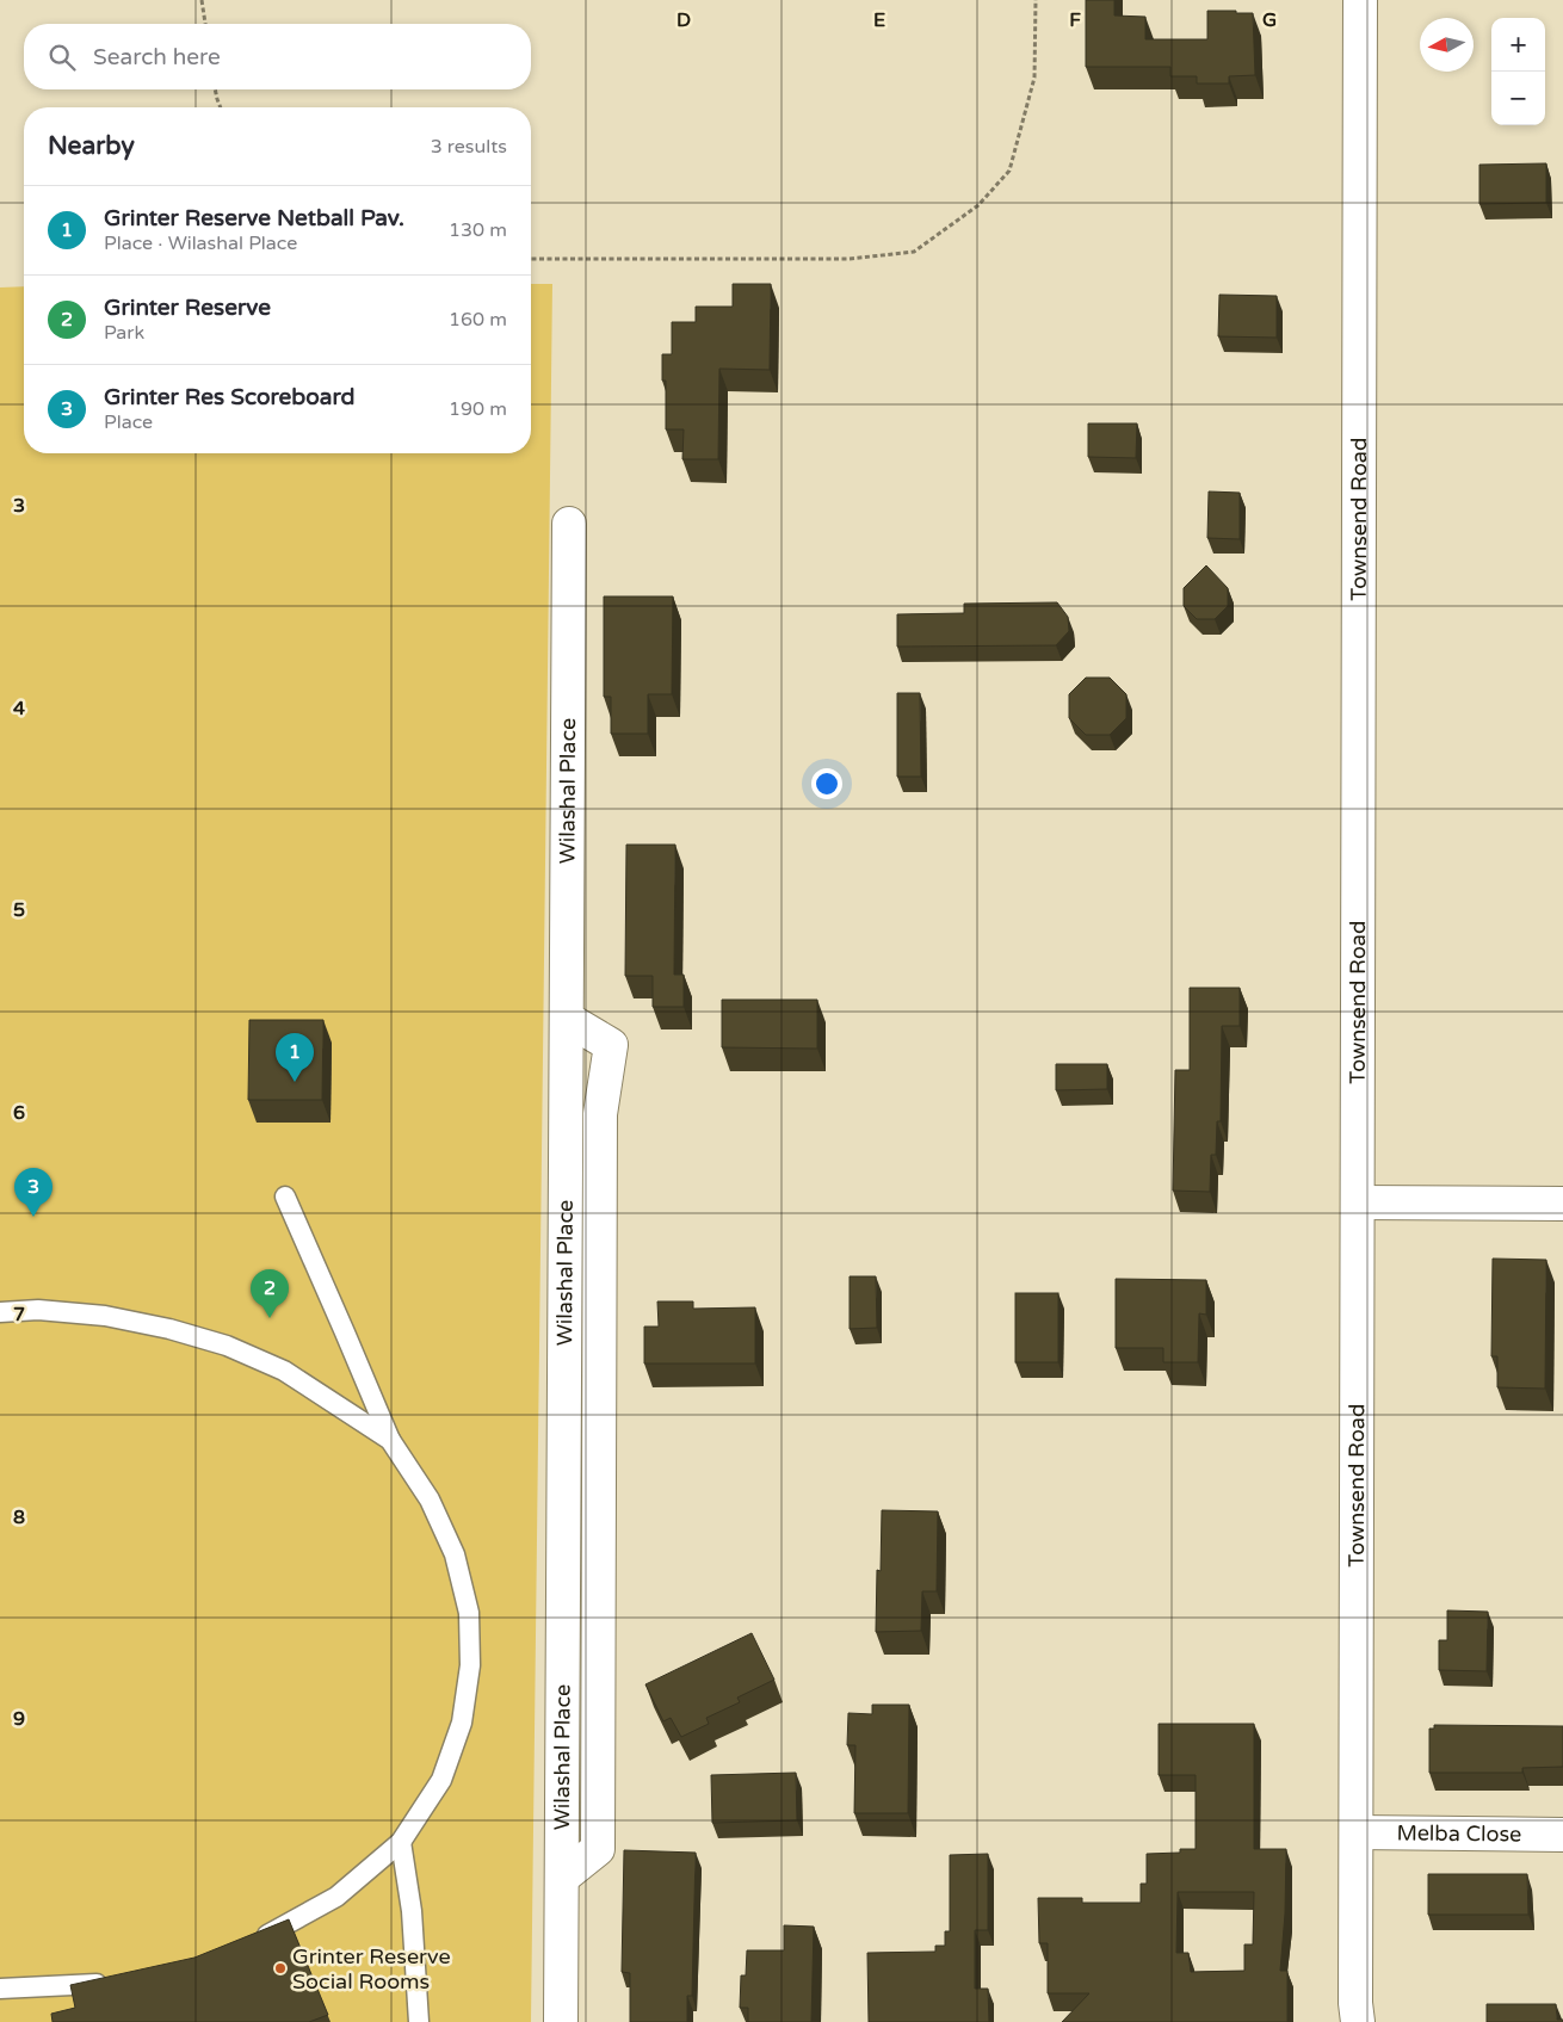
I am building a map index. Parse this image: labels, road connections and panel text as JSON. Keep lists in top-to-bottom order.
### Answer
{
  "streets": {
    "street": ["Townsend Road", "Wilashal Place", "Melba Close"]
  },
  "crossings": [
    ["Townsend Road", "Melba Close"]
  ],
  "places": ["Grinter Reserve Social Rooms"],
  "north": "left",
  "page": {
    "map_buttons": ["+", "−"],
    "search": "Search here",
    "heading": ["Nearby", "3 results"],
    "list": [
      {
        "mark": "1",
        "name": "Grinter Reserve Netball Pav.",
        "note": "Place · Wilashal Place",
        "value": "130 m"
      },
      {
        "mark": "2",
        "name": "Grinter Reserve",
        "note": "Park",
        "value": "160 m"
      },
      {
        "mark": "3",
        "name": "Grinter Res Scoreboard",
        "note": "Place",
        "value": "190 m"
      }
    ],
    "pins": ["1", "3", "2"]
  },
  "grid": {
    "columns": [
      "D",
      "E",
      "F",
      "G"
    ],
    "rows": [
      "3",
      "4",
      "5",
      "6",
      "7",
      "8",
      "9"
    ]
  }
}
